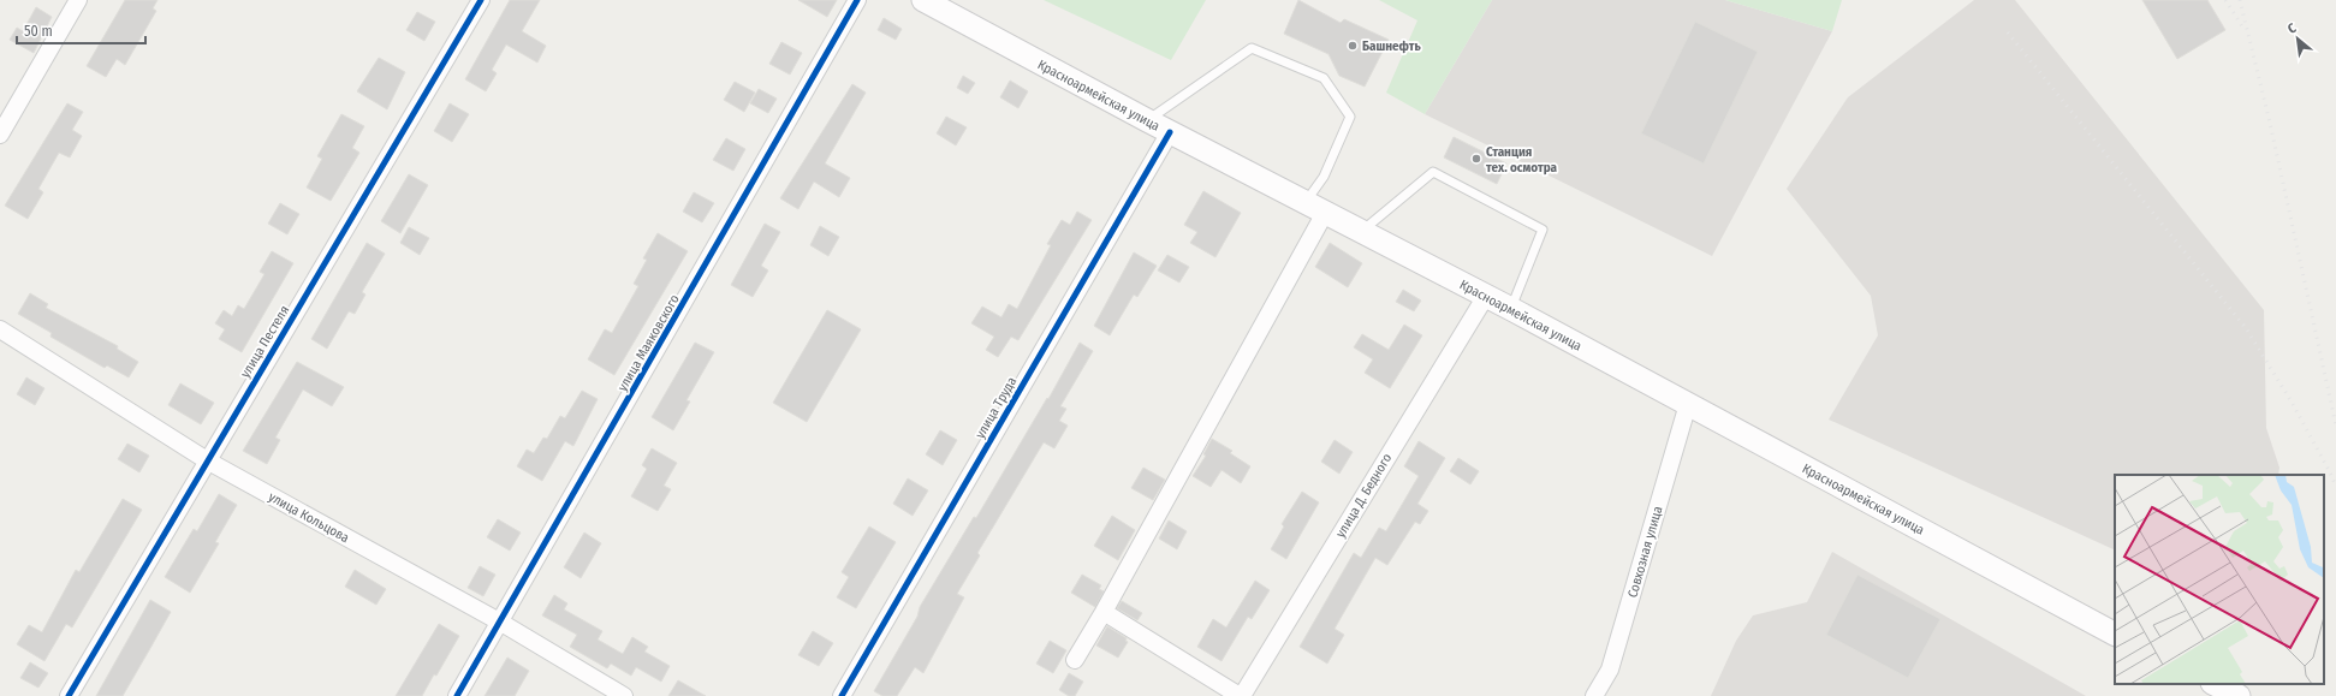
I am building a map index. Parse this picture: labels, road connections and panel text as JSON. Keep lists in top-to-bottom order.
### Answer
{
  "streets": {
    "main road": ["Красноармейская улица"],
    "street": [
      "улица Пестеля",
      "улица Маяковского",
      "улица Труда",
      "улица Д. Бедного",
      "улица Кольцова",
      "Совхозная улица"
    ]
  },
  "crossings": [
    ["Красноармейская улица", "улица Труда"],
    ["Красноармейская улица", "улица Д. Бедного"],
    ["Красноармейская улица", "Совхозная улица"],
    ["улица Пестеля", "улица Кольцова"],
    ["улица Маяковского", "улица Кольцова"]
  ],
  "places": ["Башнефть", "Станция тех. осмотра"],
  "scale_bar": "50 m",
  "north": "top left"
}
